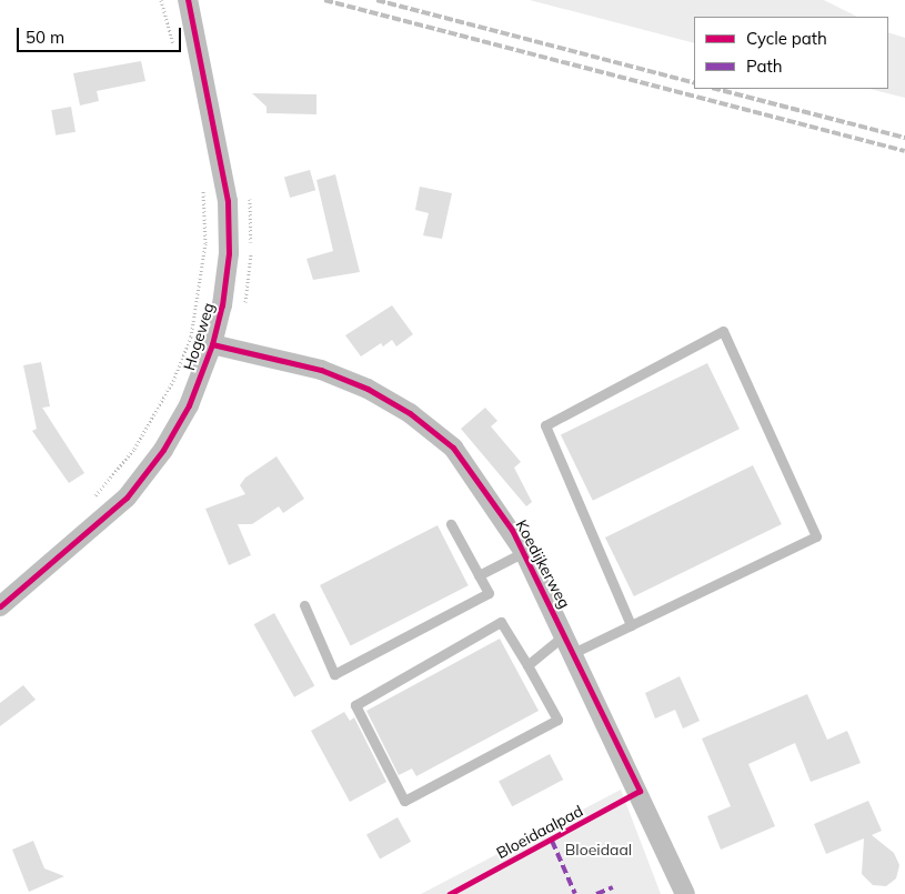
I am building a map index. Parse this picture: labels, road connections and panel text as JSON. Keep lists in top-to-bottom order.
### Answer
{
  "streets": {
    "street": ["Hogeweg", "Koedijkerweg"],
    "cycle path": ["Bloeidaalpad"]
  },
  "crossings": [
    ["Hogeweg", "Koedijkerweg"]
  ],
  "parks": ["Bloeidaal"],
  "legend": ["Cycle path", "Path"],
  "scale_bar": "50 m"
}
